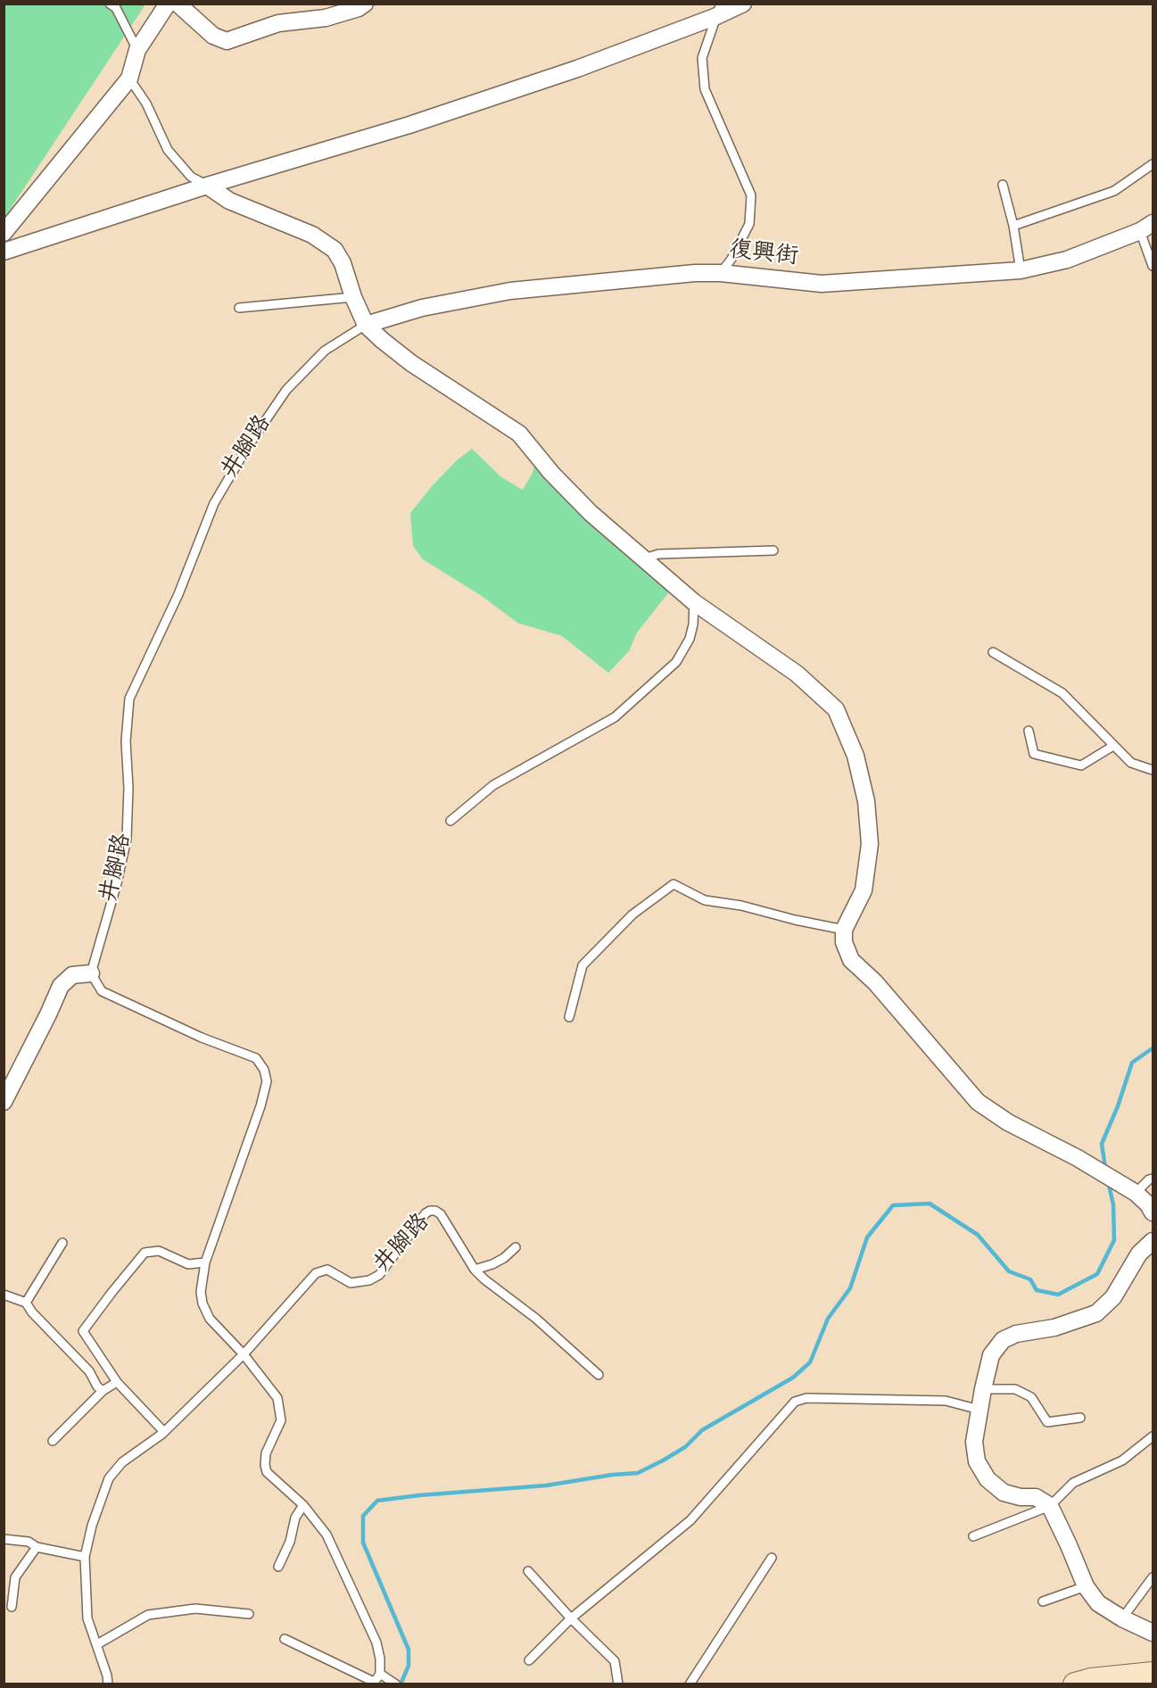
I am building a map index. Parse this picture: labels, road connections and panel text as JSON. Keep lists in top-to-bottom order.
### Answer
{
  "streets": {
    "street": ["復興街"],
    "lane": ["井腳路"]
  },
  "crossings": [
    ["復興街", "井腳路"]
  ]
}
